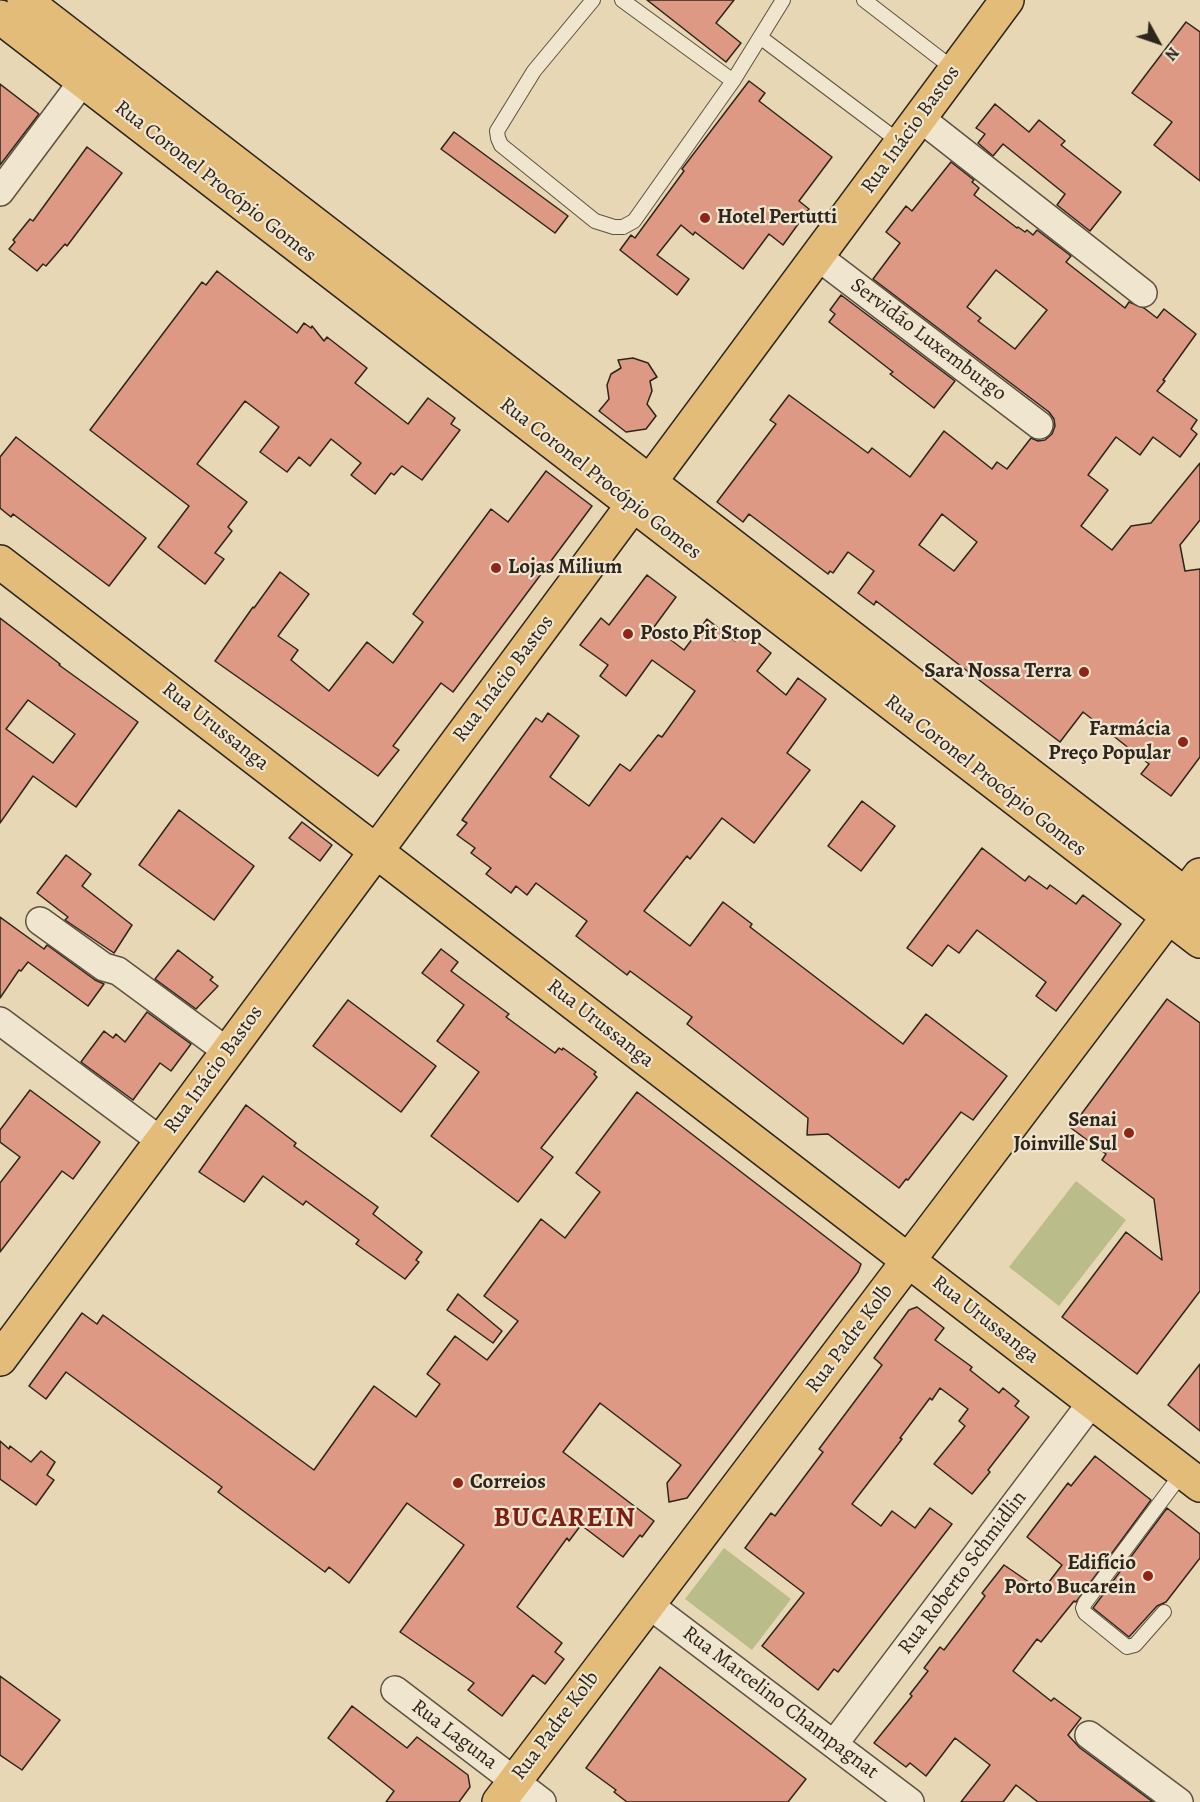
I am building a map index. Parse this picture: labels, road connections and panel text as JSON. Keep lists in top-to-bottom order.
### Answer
{
  "streets": {
    "main road": [
      "Rua Inácio Bastos",
      "Rua Coronel Procópio Gomes",
      "Rua Urussanga",
      "Rua Padre Kolb"
    ],
    "street": [
      "Servidão Luxemburgo",
      "Rua Roberto Schmidlin",
      "Rua Marcelino Champagnat",
      "Rua Laguna"
    ]
  },
  "crossings": [
    ["Rua Inácio Bastos", "Rua Coronel Procópio Gomes"],
    ["Rua Inácio Bastos", "Servidão Luxemburgo"],
    ["Rua Inácio Bastos", "Rua Urussanga"],
    ["Rua Coronel Procópio Gomes", "Rua Padre Kolb"],
    ["Rua Urussanga", "Rua Padre Kolb"],
    ["Rua Urussanga", "Rua Roberto Schmidlin"],
    ["Rua Padre Kolb", "Rua Marcelino Champagnat"],
    ["Rua Padre Kolb", "Rua Laguna"],
    ["Rua Roberto Schmidlin", "Rua Marcelino Champagnat"]
  ],
  "districts": ["BUCAREIN"],
  "places": [
    "Hotel Pertutti",
    "Lojas Milium",
    "Posto Pit Stop",
    "Sara Nossa Terra",
    "Farmácia Preço Popular",
    "Senai Joinville Sul",
    "Correios",
    "Edifício Porto Bucarein"
  ],
  "north": "bottom right"
}
